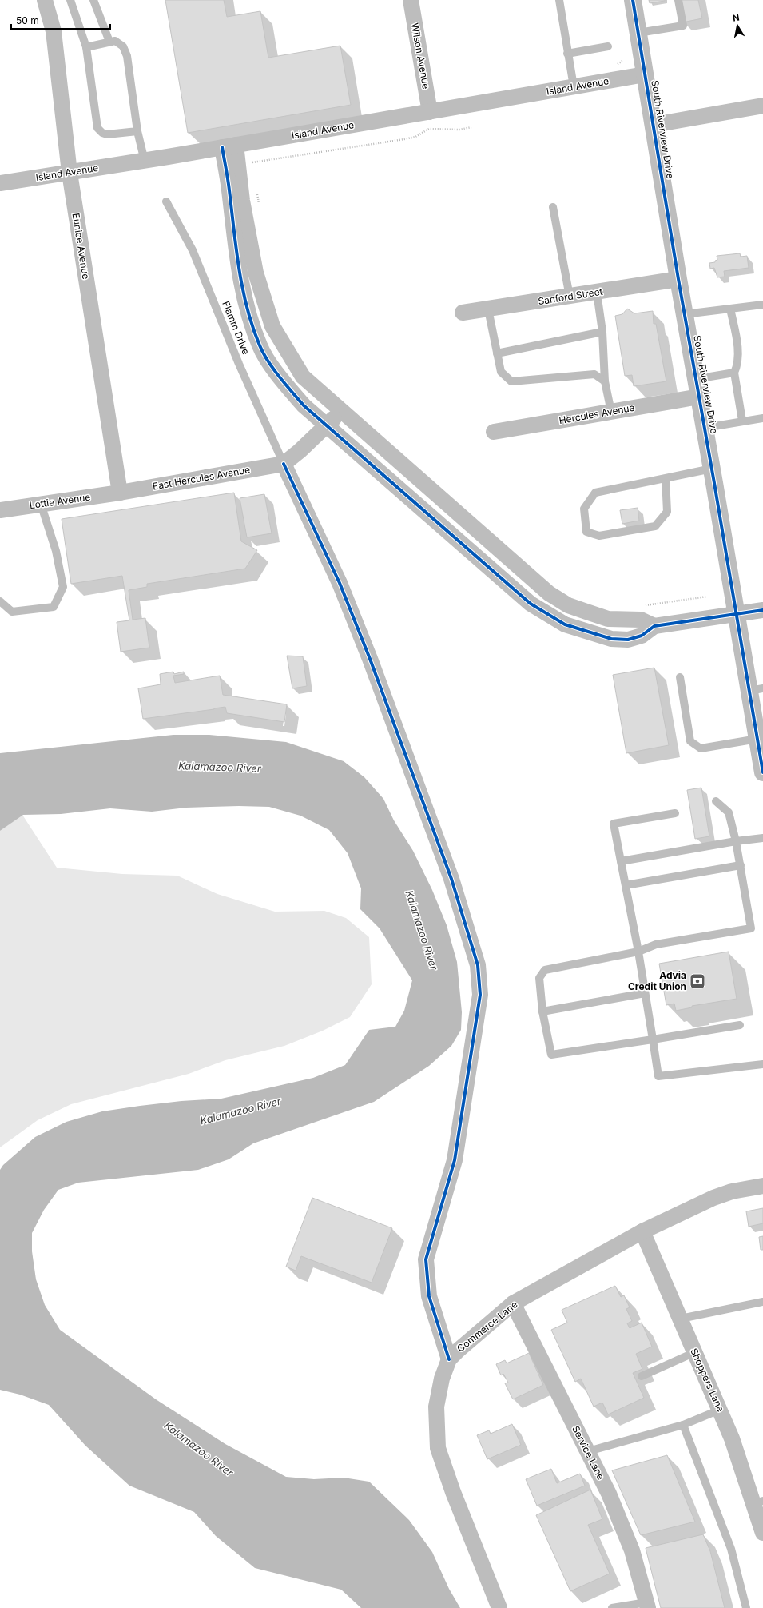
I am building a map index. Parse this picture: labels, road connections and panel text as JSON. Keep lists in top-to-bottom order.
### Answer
{
  "streets": {
    "street": [
      "Wilson Avenue",
      "Island Avenue",
      "South Riverview Drive",
      "Eunice Avenue",
      "Sanford Street",
      "Hercules Avenue",
      "East Hercules Avenue",
      "Lottie Avenue",
      "Commerce Lane",
      "Shoppers Lane",
      "Service Lane"
    ],
    "lane": ["Flamm Drive"]
  },
  "crossings": [
    ["Wilson Avenue", "Island Avenue"],
    ["Island Avenue", "South Riverview Drive"],
    ["Island Avenue", "Eunice Avenue"],
    ["South Riverview Drive", "Sanford Street"],
    ["South Riverview Drive", "Hercules Avenue"],
    ["Eunice Avenue", "East Hercules Avenue"],
    ["Eunice Avenue", "Lottie Avenue"],
    ["Flamm Drive", "East Hercules Avenue"],
    ["East Hercules Avenue", "Lottie Avenue"],
    ["Commerce Lane", "Shoppers Lane"],
    ["Commerce Lane", "Service Lane"]
  ],
  "water": ["Kalamazoo River"],
  "places": {
    "bank": ["Advia Credit Union"]
  },
  "scale_bar": "50 m",
  "north": "top"
}
